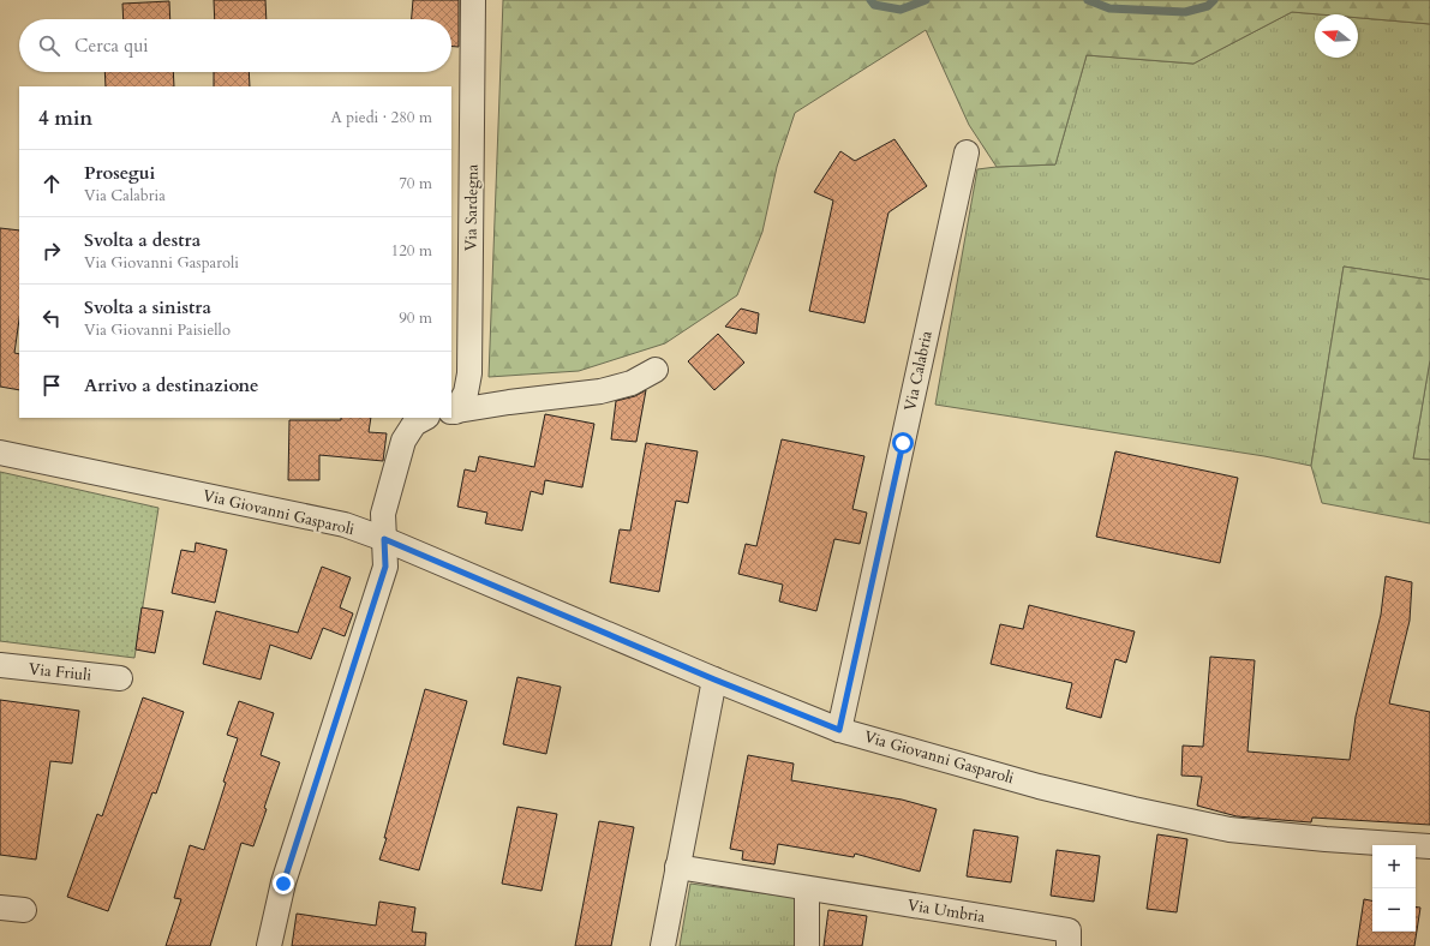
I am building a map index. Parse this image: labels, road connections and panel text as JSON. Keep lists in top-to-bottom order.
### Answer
{
  "streets": {
    "street": [
      "Via Sardegna",
      "Via Calabria",
      "Via Giovanni Gasparoli",
      "Via Friuli",
      "Via Umbria"
    ]
  },
  "crossings": [
    ["Via Calabria", "Via Giovanni Gasparoli"]
  ],
  "north": "left",
  "page": {
    "search": "Cerca qui",
    "heading": ["4 min", "A piedi · 280 m"],
    "list": [
      ["Prosegui", "Via Calabria", "70 m"],
      ["Svolta a destra", "Via Giovanni Gasparoli", "120 m"],
      ["Svolta a sinistra", "Via Giovanni Paisiello", "90 m"],
      "Arrivo a destinazione"
    ],
    "map_buttons": ["+", "−"]
  }
}
